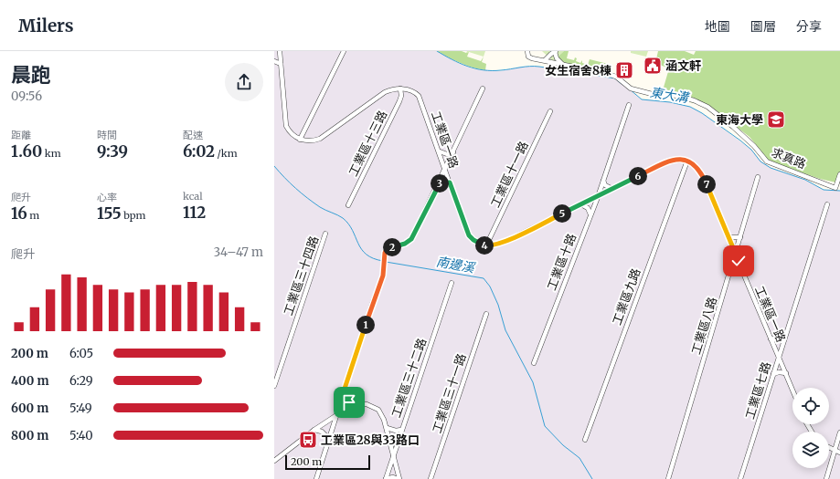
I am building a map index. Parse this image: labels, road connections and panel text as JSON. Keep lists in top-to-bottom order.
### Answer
{
  "streets": {
    "street": [
      "工業區一路",
      "工業區十三路",
      "求真路",
      "工業區十一路",
      "工業區十路",
      "工業區三十四路",
      "工業區九路",
      "工業區八路",
      "工業區三十二路",
      "工業區七路",
      "工業區三十一路"
    ]
  },
  "crossings": [
    ["工業區一路", "工業區十三路"],
    ["工業區一路", "工業區十一路"],
    ["工業區一路", "工業區九路"],
    ["工業區一路", "工業區八路"],
    ["工業區一路", "工業區七路"]
  ],
  "water": ["東大溝", "南邊溪"],
  "places": {
    "public building": ["涵文軒"],
    "building": ["女生宿舍8棟"],
    "school or university": ["東海大學"],
    "bus stop": ["工業區28與33路口"]
  },
  "scale_bar": "200 m",
  "page": {
    "header": "Milers",
    "nav": ["地圖", "圖層", "分享"],
    "heading": ["晨跑", "09:56"],
    "stats": [
      ["距離", "1.60 km"],
      ["時間", "9:39"],
      ["配速", "6:02 /km"],
      ["爬升", "16 m"],
      ["心率", "155 bpm"],
      ["kcal", "112"]
    ],
    "pins": [
      "6",
      "3",
      "7",
      "5",
      "4",
      "2",
      "1"
    ],
    "chart": ["爬升", "34–47 m"],
    "list": [
      {
        "name": "200 m",
        "note": "6:05"
      },
      {
        "name": "400 m",
        "note": "6:29"
      },
      {
        "name": "600 m",
        "note": "5:49"
      },
      {
        "name": "800 m",
        "note": "5:40"
      }
    ],
    "scale": "200 m"
  }
}
